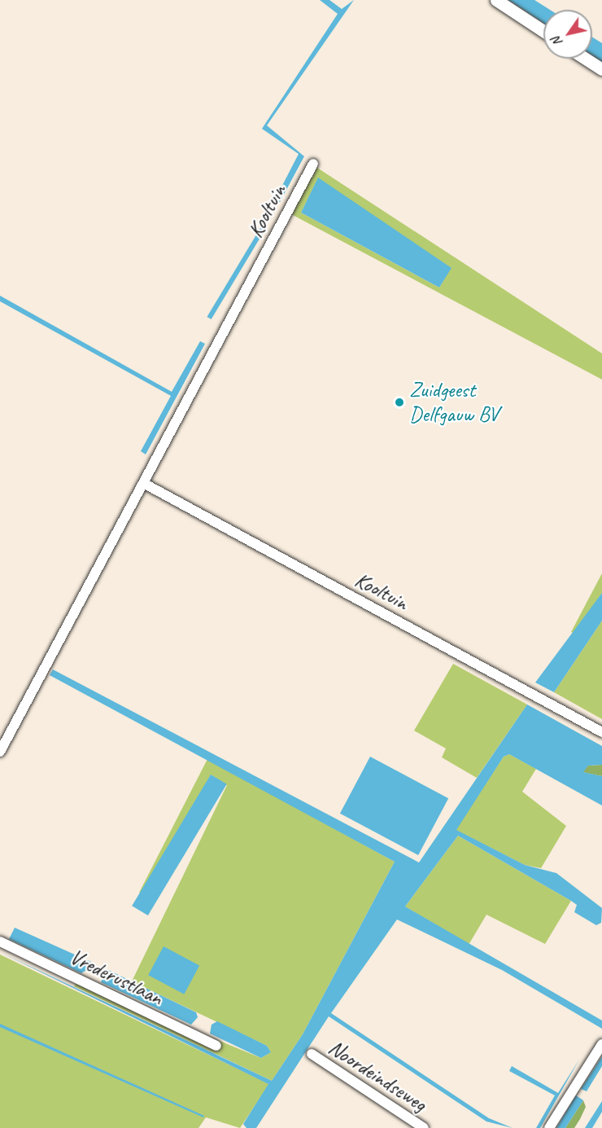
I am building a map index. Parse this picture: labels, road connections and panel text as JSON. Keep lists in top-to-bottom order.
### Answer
{
  "streets": {
    "street": ["Kooltuin", "Vrederustlaan", "Noordeindseweg"]
  },
  "places": ["Zuidgeest Delfgauw BV"],
  "north": "bottom left"
}
